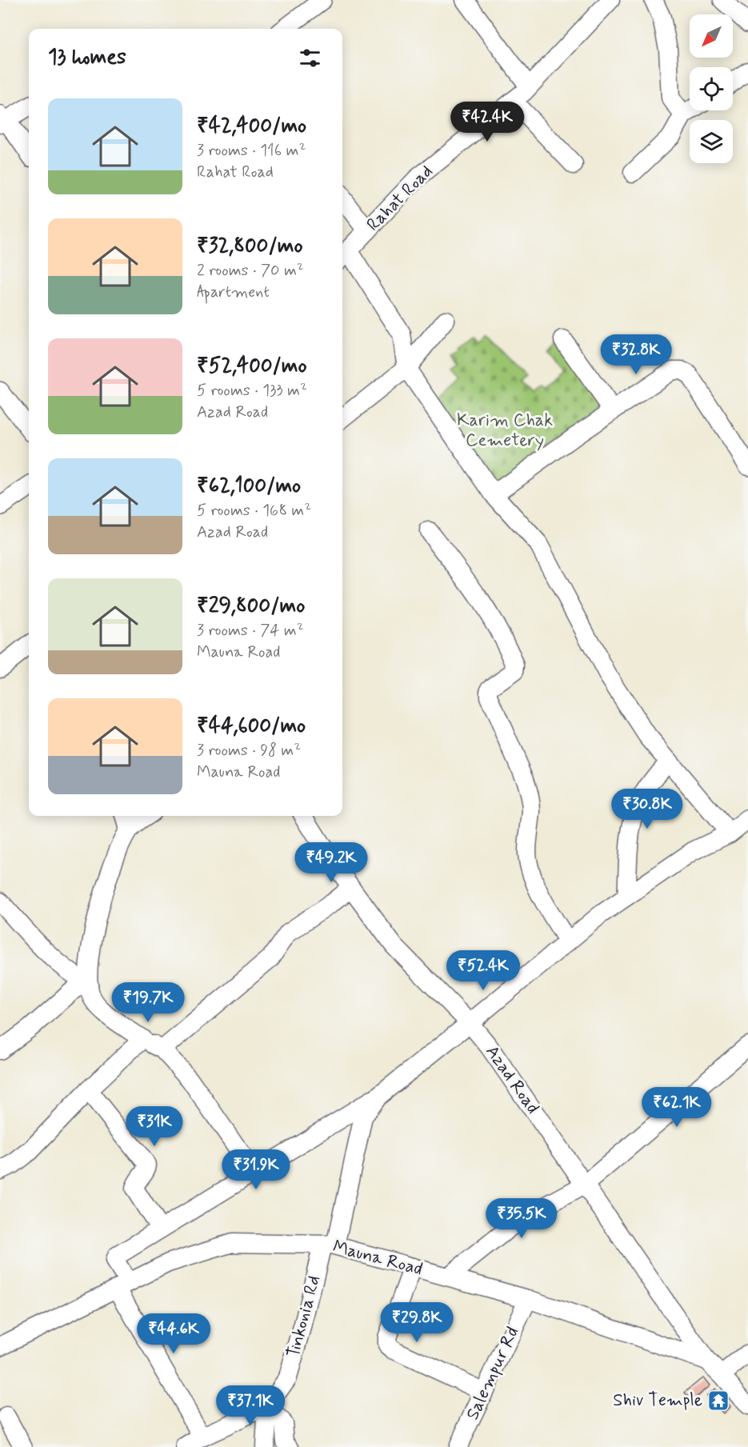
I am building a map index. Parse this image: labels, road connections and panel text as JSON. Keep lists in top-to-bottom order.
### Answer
{
  "streets": {
    "street": [
      "Rahat Road",
      "Azad Road",
      "Mauna Road",
      "Tinkonia Rd",
      "Salempur Rd"
    ]
  },
  "crossings": [
    ["Azad Road", "Mauna Road"],
    ["Mauna Road", "Tinkonia Rd"],
    ["Mauna Road", "Salempur Rd"]
  ],
  "parks": ["Karim Chak Cemetery"],
  "places": {
    "temple": ["Shiv Temple"]
  },
  "north": "bottom left",
  "page": {
    "heading": "13 homes",
    "list": [
      {
        "name": "₹42,400/mo",
        "note": "3 rooms · 116 m² · Rahat Road"
      },
      {
        "name": "₹32,800/mo",
        "note": "2 rooms · 70 m² · Apartment"
      },
      {
        "name": "₹52,400/mo",
        "note": "5 rooms · 133 m² · Azad Road"
      },
      {
        "name": "₹62,100/mo",
        "note": "5 rooms · 168 m² · Azad Road"
      },
      {
        "name": "₹29,800/mo",
        "note": "3 rooms · 74 m² · Mauna Road"
      },
      {
        "name": "₹44,600/mo",
        "note": "3 rooms · 98 m² · Mauna Road"
      }
    ],
    "price": [
      "₹42.4K",
      "₹32.8K",
      "₹30.8K",
      "₹49.2K",
      "₹52.4K",
      "₹19.7K",
      "₹62.1K",
      "₹31K",
      "₹31.9K",
      "₹35.5K",
      "₹29.8K",
      "₹44.6K",
      "₹37.1K"
    ]
  }
}
